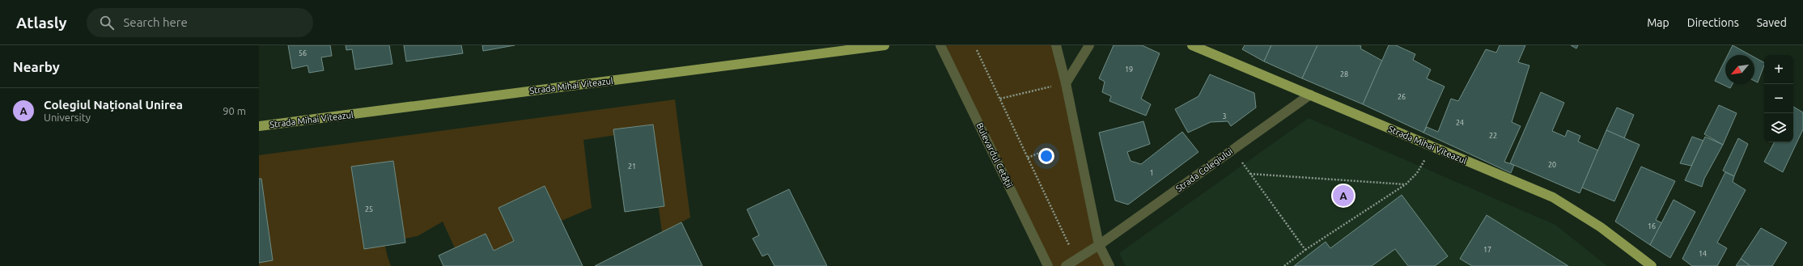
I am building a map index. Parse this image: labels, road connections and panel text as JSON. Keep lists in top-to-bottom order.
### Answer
{
  "streets": {
    "main road": ["Strada Mihai Viteazul"],
    "street": ["Bulevardul Cetății", "Strada Colegiului"]
  },
  "crossings": [
    ["Strada Mihai Viteazul", "Strada Colegiului"]
  ],
  "house_numbers": [
    "56",
    "19",
    "28",
    "26",
    "3",
    "24",
    "22",
    "20",
    "21",
    "1",
    "25",
    "16",
    "17",
    "14"
  ],
  "north": "bottom left",
  "page": {
    "header": "Atlasly",
    "search": "Search here",
    "nav": ["Map", "Directions", "Saved"],
    "heading": "Nearby",
    "map_buttons": ["+", "−"],
    "list": [
      {
        "mark": "A",
        "name": "Colegiul Național Unirea",
        "note": "University",
        "value": "90 m"
      }
    ],
    "pins": "A"
  }
}
